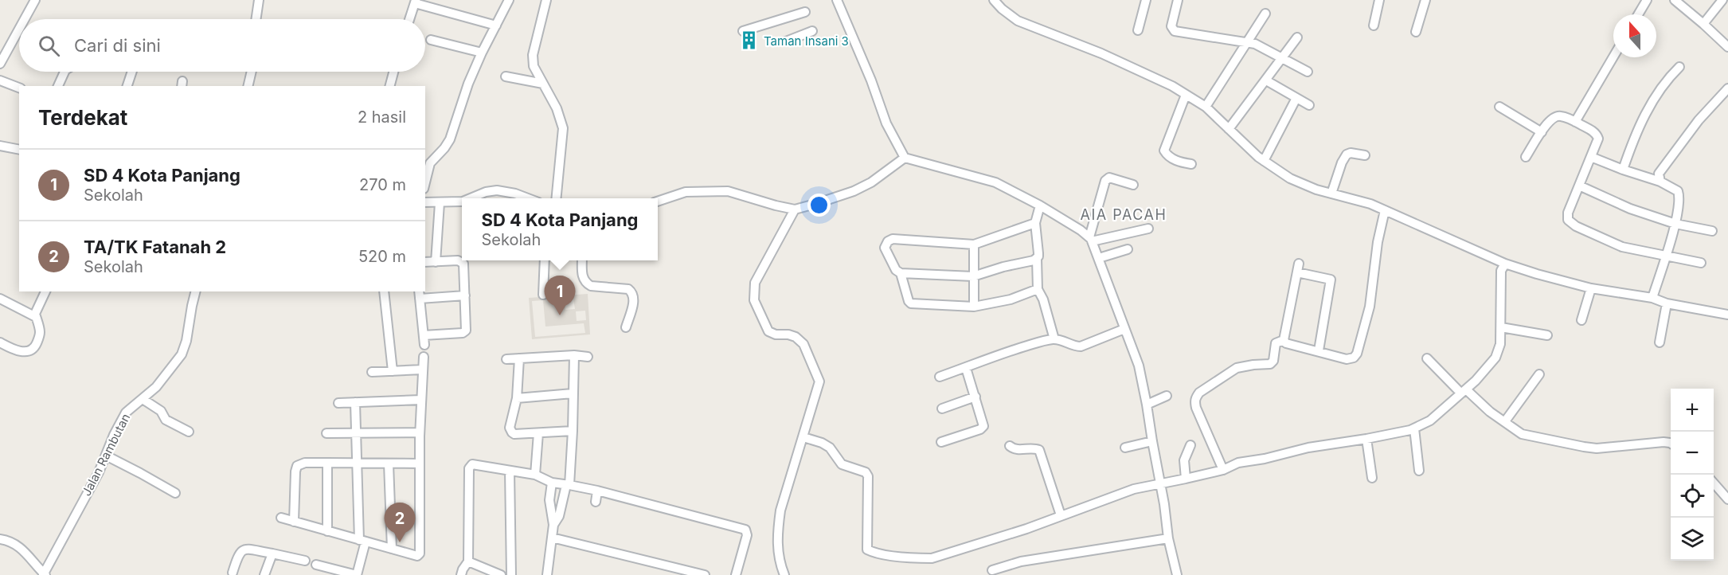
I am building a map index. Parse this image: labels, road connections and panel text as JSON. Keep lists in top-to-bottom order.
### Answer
{
  "streets": {
    "street": ["Jalan Rambutan"]
  },
  "districts": ["AIA PACAH"],
  "places": {
    "building": ["Taman Insani 3"]
  },
  "north": "top",
  "page": {
    "search": "Cari di sini",
    "heading": ["Terdekat", "2 hasil"],
    "list": [
      {
        "mark": "1",
        "name": "SD 4 Kota Panjang",
        "note": "Sekolah",
        "value": "270 m"
      },
      {
        "mark": "2",
        "name": "TA/TK Fatanah 2",
        "note": "Sekolah",
        "value": "520 m"
      }
    ],
    "popup": ["SD 4 Kota Panjang", "Sekolah"],
    "pins": ["1", "2"],
    "map_buttons": ["+", "−"]
  }
}
